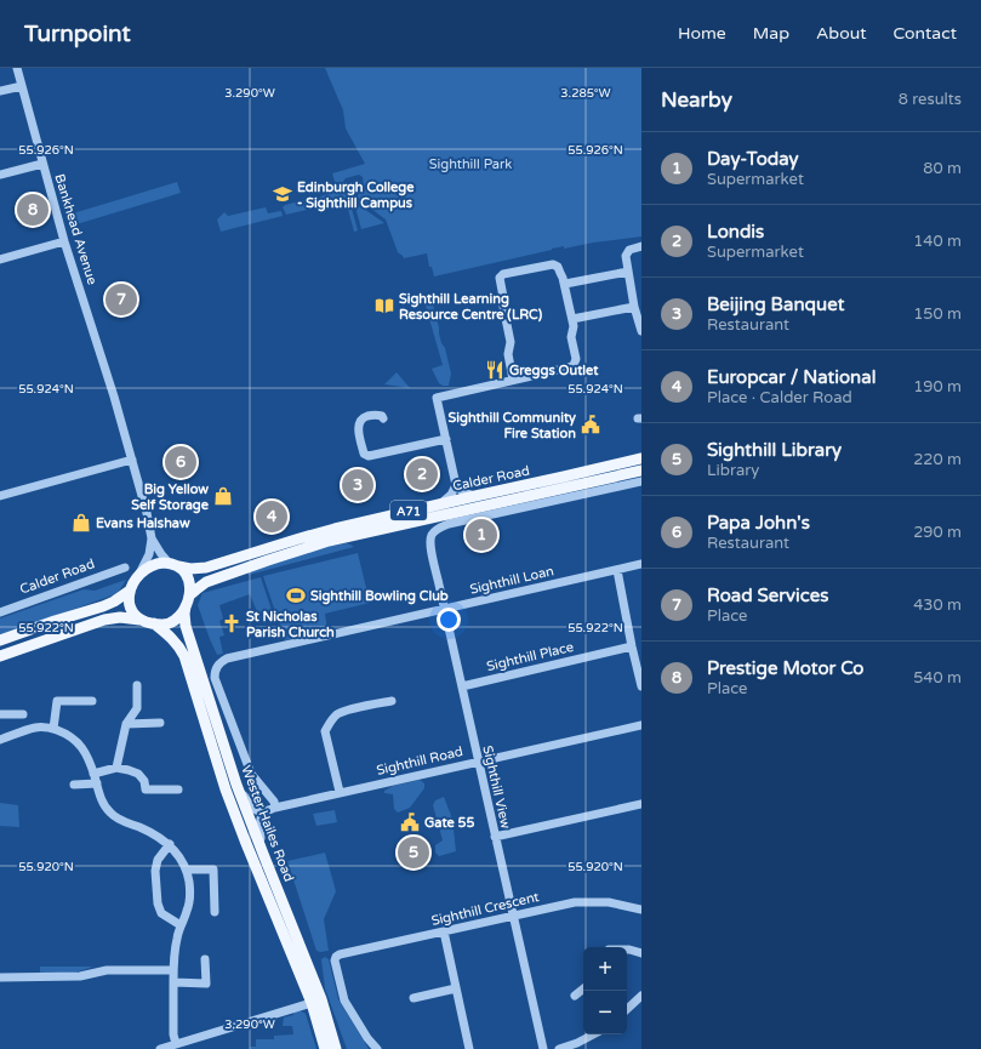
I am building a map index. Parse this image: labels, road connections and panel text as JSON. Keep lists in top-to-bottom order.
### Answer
{
  "streets": {
    "main road": ["Calder Road", "A71", "Wester Hailes Road"],
    "street": [
      "Bankhead Avenue",
      "Sighthill Loan",
      "Sighthill Place",
      "Sighthill Road",
      "Sighthill View",
      "Sighthill Crescent"
    ]
  },
  "crossings": [
    ["Bankhead Avenue", "Calder Road"],
    ["Bankhead Avenue", "A71"],
    ["Bankhead Avenue", "Wester Hailes Road"],
    ["Calder Road", "A71"],
    ["Calder Road", "Wester Hailes Road"],
    ["A71", "Wester Hailes Road"],
    ["Sighthill Loan", "Sighthill View"],
    ["Sighthill Loan", "Wester Hailes Road"],
    ["Sighthill Place", "Sighthill View"],
    ["Sighthill Road", "Sighthill View"],
    ["Sighthill Road", "Wester Hailes Road"],
    ["Sighthill View", "Sighthill Crescent"]
  ],
  "parks": ["Sighthill Park"],
  "places": {
    "school or university": ["Edinburgh College - Sighthill Campus"],
    "library": ["Sighthill Learning Resource Centre (LRC)"],
    "restaurant": ["Greggs Outlet"],
    "public building": ["Sighthill Community Fire Station", "Gate 55"],
    "shop": ["Big Yellow Self Storage", "Evans Halshaw"],
    "sports": ["Sighthill Bowling Club"],
    "church": ["St Nicholas Parish Church"]
  },
  "page": {
    "header": "Turnpoint",
    "nav": [
      "Home",
      "Map",
      "About",
      "Contact"
    ],
    "heading": ["Nearby", "8 results"],
    "list": [
      {
        "mark": "1",
        "name": "Day-Today",
        "note": "Supermarket",
        "value": "80 m"
      },
      {
        "mark": "2",
        "name": "Londis",
        "note": "Supermarket",
        "value": "140 m"
      },
      {
        "mark": "3",
        "name": "Beijing Banquet",
        "note": "Restaurant",
        "value": "150 m"
      },
      {
        "mark": "4",
        "name": "Europcar / National",
        "note": "Place · Calder Road",
        "value": "190 m"
      },
      {
        "mark": "5",
        "name": "Sighthill Library",
        "note": "Library",
        "value": "220 m"
      },
      {
        "mark": "6",
        "name": "Papa John's",
        "note": "Restaurant",
        "value": "290 m"
      },
      {
        "mark": "7",
        "name": "Road Services",
        "note": "Place",
        "value": "430 m"
      },
      {
        "mark": "8",
        "name": "Prestige Motor Co",
        "note": "Place",
        "value": "540 m"
      }
    ],
    "pins": [
      "8",
      "7",
      "6",
      "2",
      "3",
      "4",
      "1",
      "5"
    ],
    "map_buttons": ["+", "−"]
  },
  "coordinates": [
    "3.290°W",
    "3.285°W",
    "55.926°N",
    "55.924°N",
    "55.922°N",
    "55.920°N"
  ]
}
